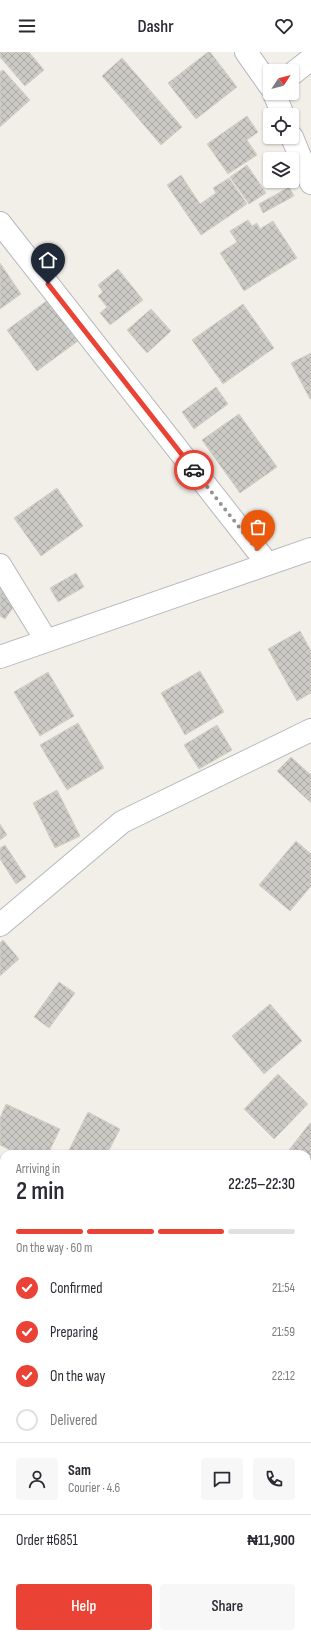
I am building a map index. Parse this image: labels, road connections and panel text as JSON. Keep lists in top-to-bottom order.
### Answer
{
  "north": "top right",
  "page": {
    "header": "Dashr",
    "heading": ["2 min", "Arriving in", "22:25–22:30"],
    "panel": [
      "Sam",
      "Courier · 4.6",
      "Order #6851",
      "₦11,900"
    ],
    "bar": "On the way · 60 m",
    "list": [
      ["Confirmed", "21:54"],
      ["Preparing", "21:59"],
      ["On the way", "22:12"],
      "Delivered"
    ],
    "buttons": ["Help", "Share"]
  }
}
